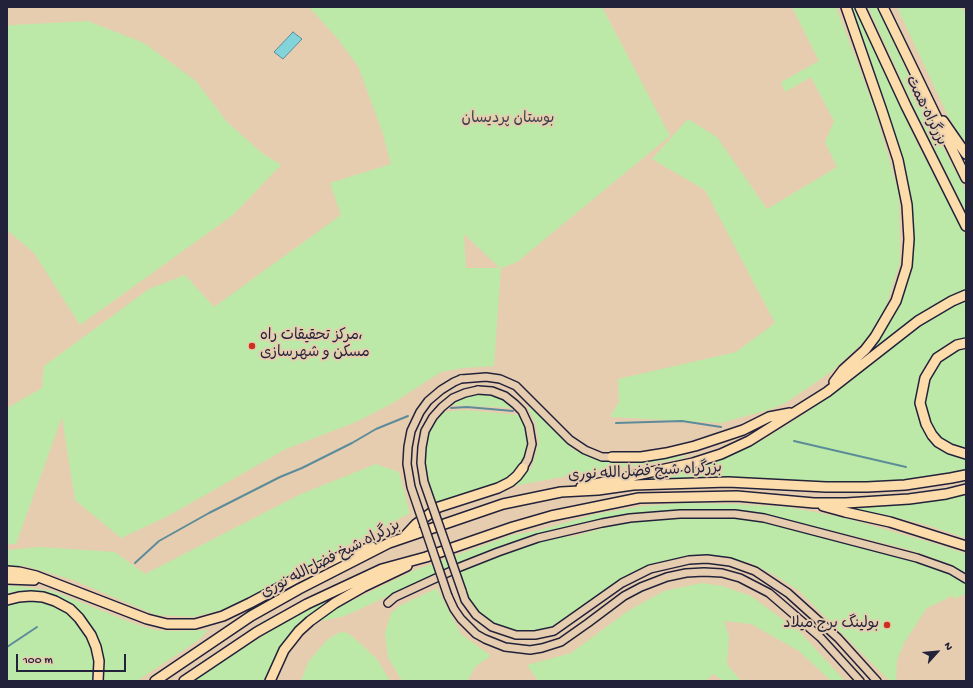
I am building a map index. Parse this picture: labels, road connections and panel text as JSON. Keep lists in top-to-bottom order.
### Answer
{
  "streets": {
    "highway": ["بزرگراه همت", "بزرگراه شیخ فضل‌الله نوری"]
  },
  "parks": ["بوستان پردیسان"],
  "places": ["مرکز تحقیقات راه، مسکن و شهرسازی", "بولینگ برج ميلاد"],
  "scale_bar": "100 m",
  "north": "top right"
}
